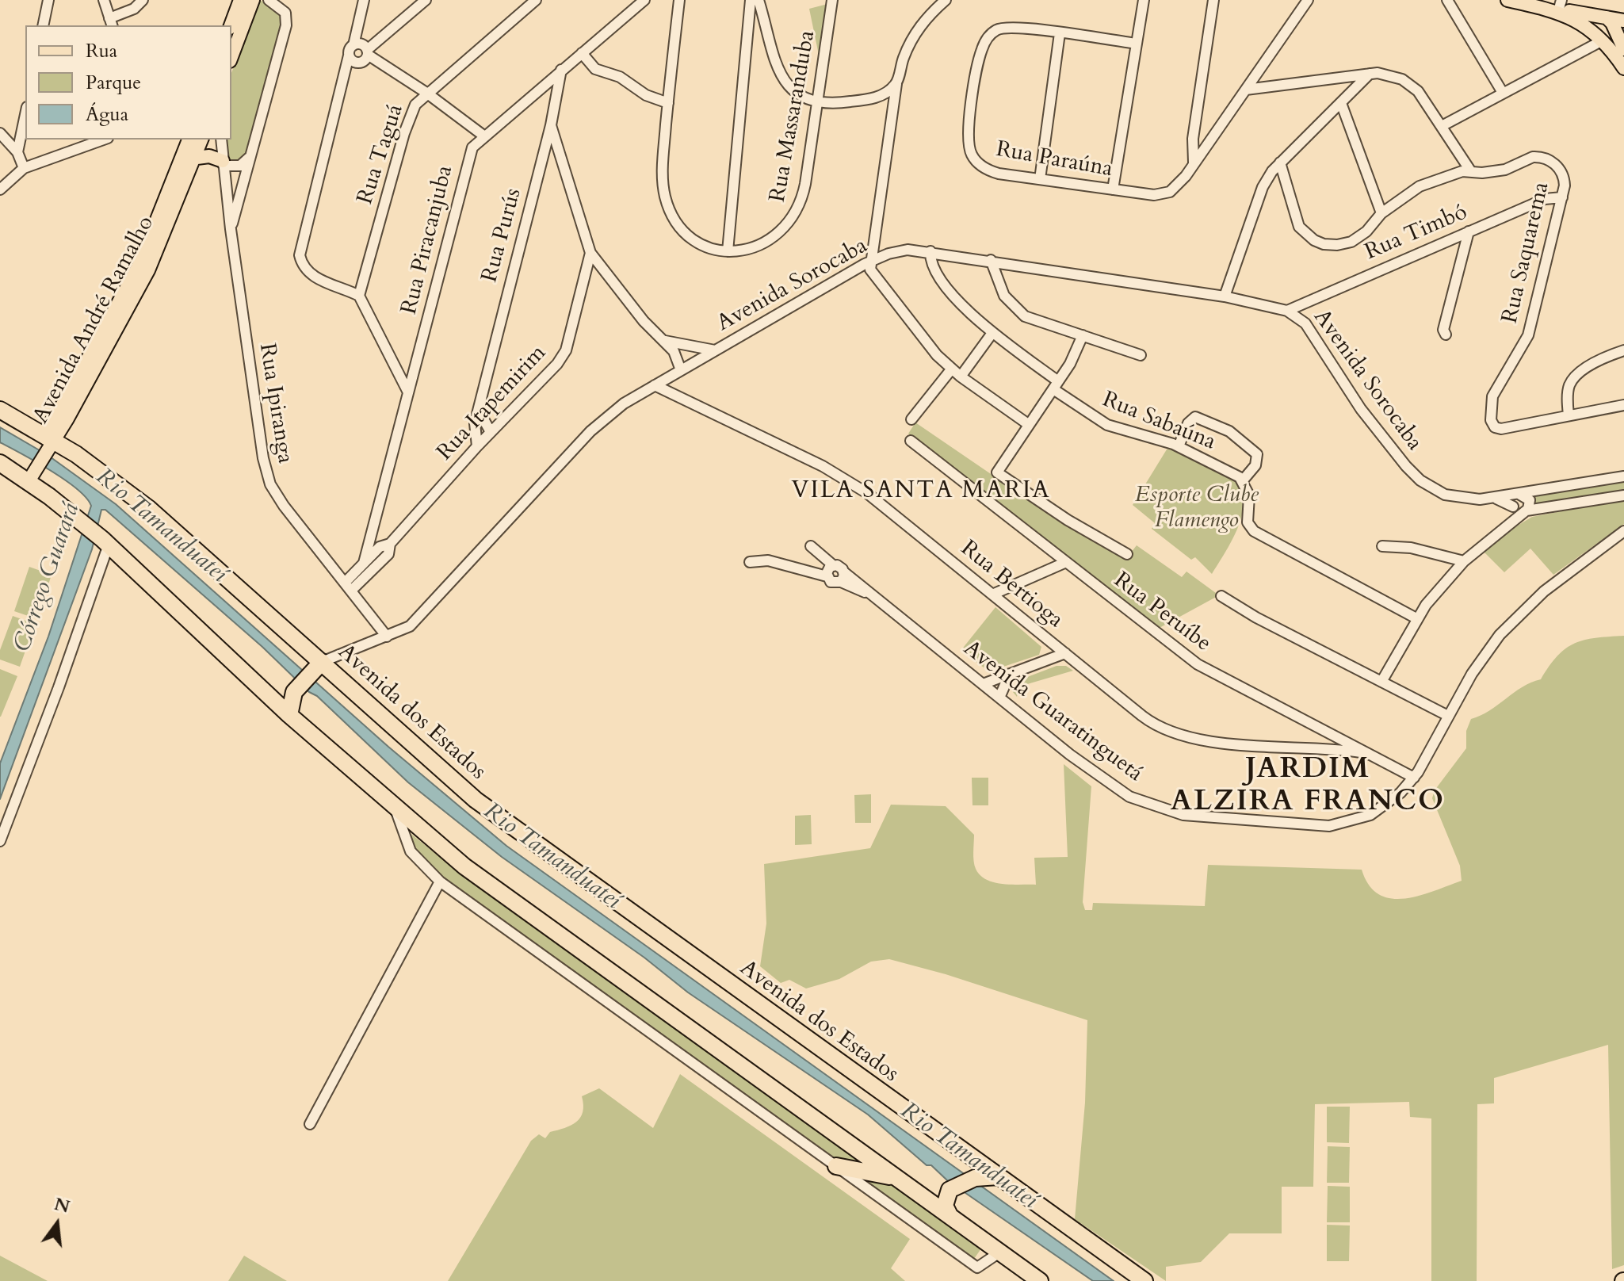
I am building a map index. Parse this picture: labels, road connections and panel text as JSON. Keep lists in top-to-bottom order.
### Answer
{
  "streets": {
    "highway": ["Avenida dos Estados"],
    "main road": ["Avenida André Ramalho"],
    "street": [
      "Rua Massaranduba",
      "Rua Taguá",
      "Rua Paraúna",
      "Rua Timbó",
      "Rua Purús",
      "Rua Piracanjuba",
      "Rua Saquarema",
      "Avenida Sorocaba",
      "Rua Ipiranga",
      "Rua Itapemirim",
      "Rua Sabaúna",
      "Rua Bertioga",
      "Rua Peruíbe",
      "Avenida Guaratinguetá"
    ]
  },
  "crossings": [
    ["Rua Timbó", "Rua Saquarema"],
    ["Rua Timbó", "Avenida Sorocaba"],
    ["Rua Purús", "Rua Piracanjuba"],
    ["Rua Purús", "Rua Itapemirim"],
    ["Rua Piracanjuba", "Rua Itapemirim"],
    ["Avenida Sorocaba", "Rua Ipiranga"],
    ["Avenida Sorocaba", "Rua Sabaúna"],
    ["Avenida Sorocaba", "Rua Bertioga"],
    ["Avenida Sorocaba", "Avenida dos Estados"],
    ["Avenida André Ramalho", "Avenida dos Estados"],
    ["Rua Ipiranga", "Rua Itapemirim"],
    ["Rua Bertioga", "Rua Peruíbe"],
    ["Rua Peruíbe", "Avenida Guaratinguetá"]
  ],
  "districts": ["VILA SANTA MARIA", "JARDIM ALZIRA FRANCO"],
  "water": ["Rio Tamanduateí", "Córrego Guarará"],
  "parks": ["Esporte Clube Flamengo"],
  "legend": ["Rua", "Parque", "Água"],
  "north": "top"
}
